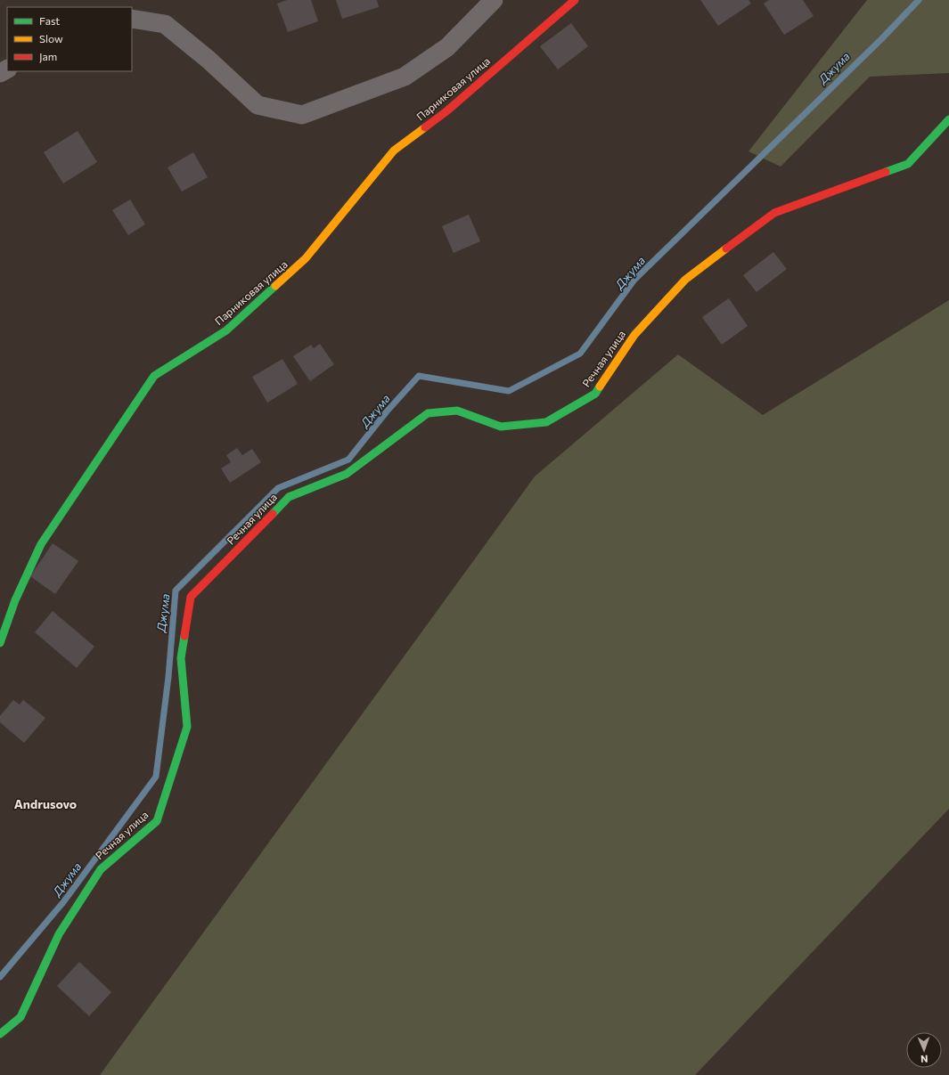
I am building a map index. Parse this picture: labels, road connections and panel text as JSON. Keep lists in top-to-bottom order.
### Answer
{
  "streets": {
    "street": ["Парниковая улица", "Речная улица"]
  },
  "districts": ["Andrusovo"],
  "water": ["Джума"],
  "legend": ["Fast", "Slow", "Jam"],
  "north": "bottom"
}
